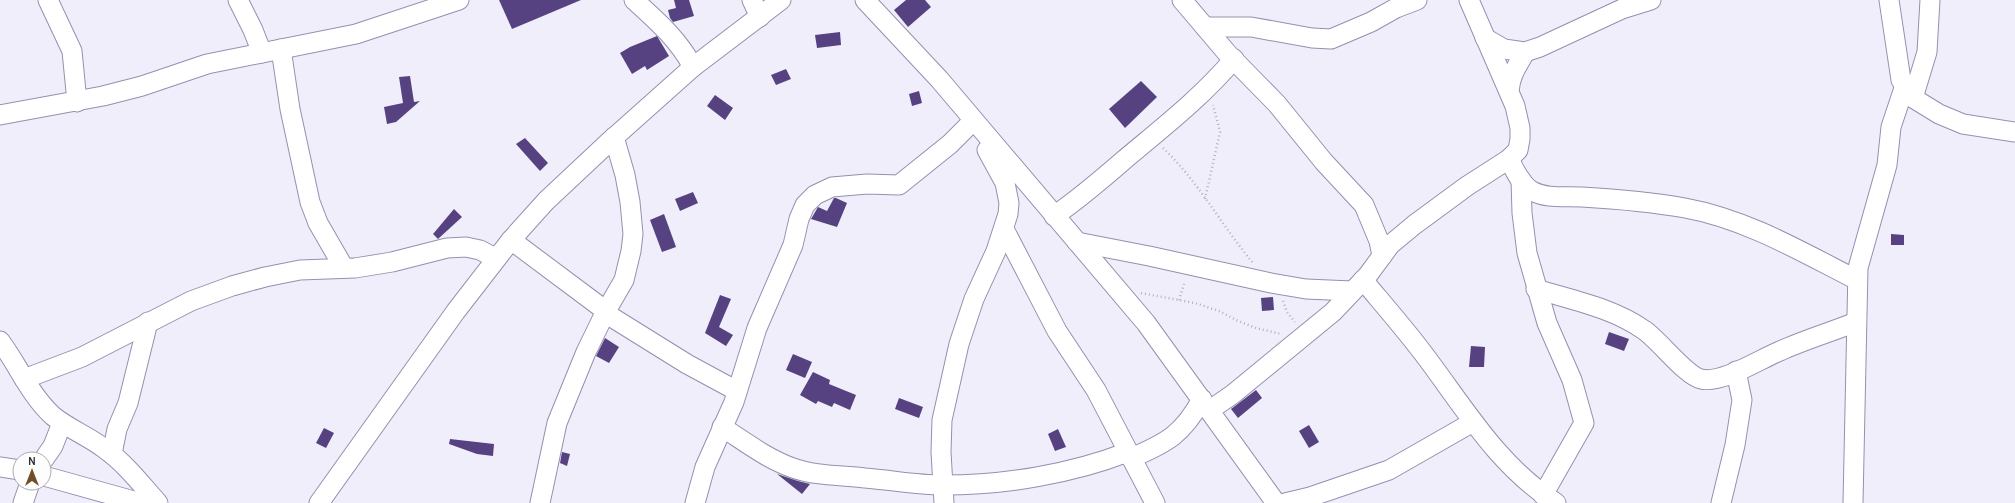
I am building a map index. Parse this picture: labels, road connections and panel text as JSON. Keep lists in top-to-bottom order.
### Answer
{
  "north": "top"
}
